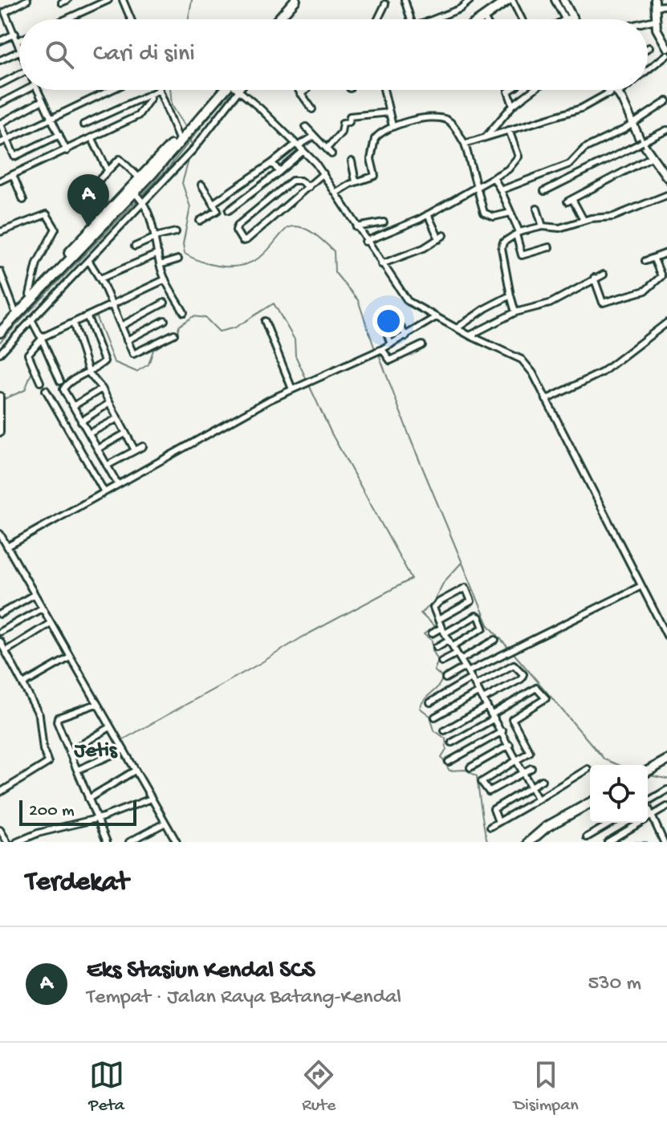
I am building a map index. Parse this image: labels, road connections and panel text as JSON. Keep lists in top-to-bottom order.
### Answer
{
  "districts": ["Jetis"],
  "scale_bar": "200 m",
  "page": {
    "search": "Cari di sini",
    "pins": "A",
    "scale": "200 m",
    "heading": "Terdekat",
    "list": [
      {
        "mark": "A",
        "name": "Eks Stasiun Kendal SCS",
        "note": "Tempat · Jalan Raya Batang-Kendal",
        "value": "530 m"
      }
    ],
    "nav": ["Peta", "Rute", "Disimpan"]
  }
}
